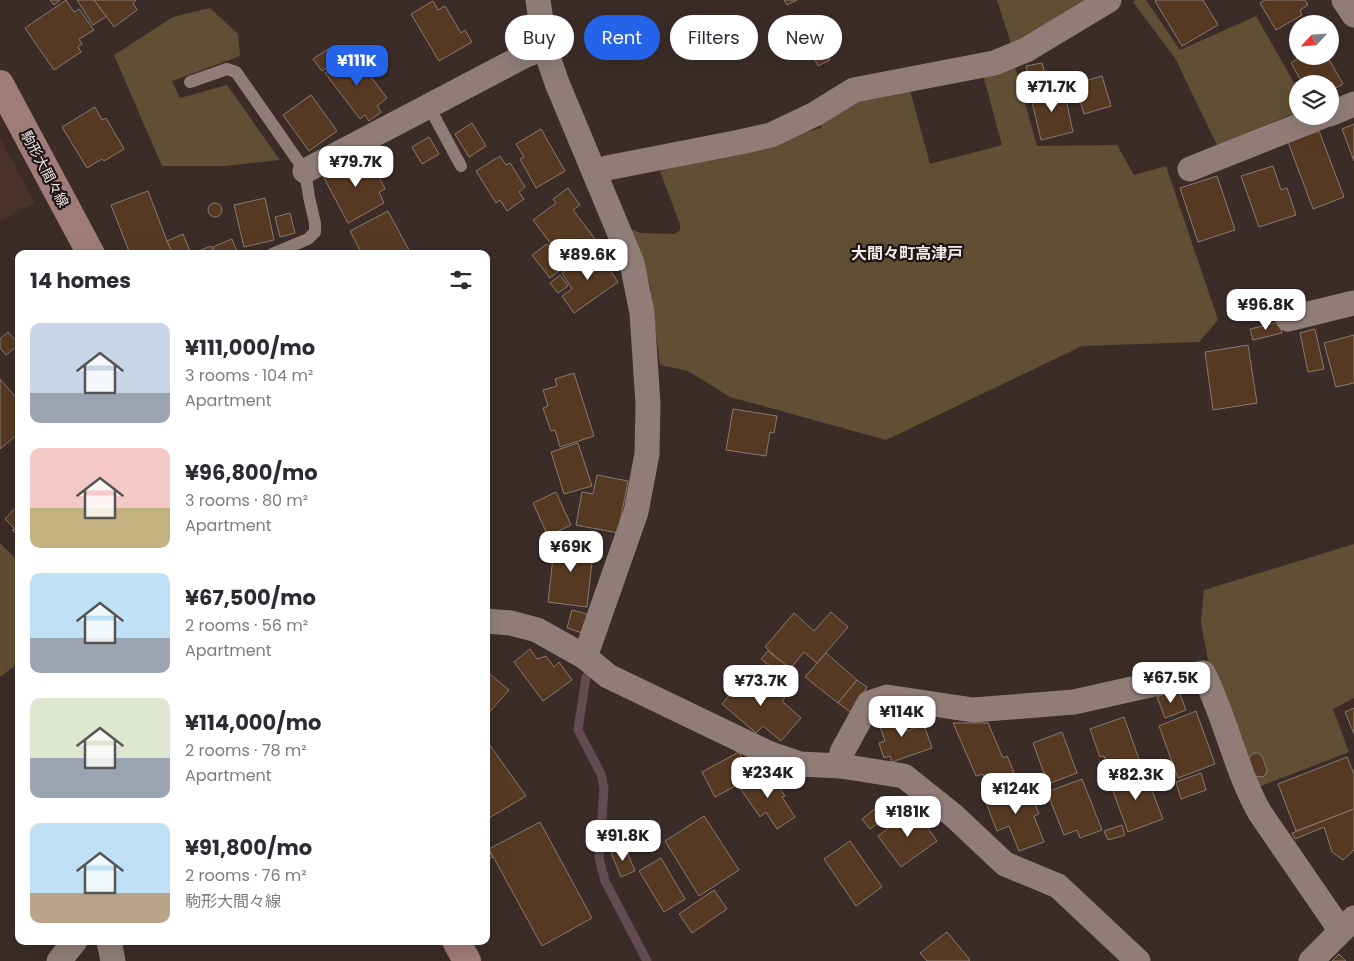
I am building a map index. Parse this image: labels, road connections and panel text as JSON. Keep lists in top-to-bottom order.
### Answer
{
  "streets": {
    "main road": ["駒形大間々線"]
  },
  "districts": ["大間々町高津戸"],
  "north": "bottom left",
  "page": {
    "chip": [
      "Buy",
      "Rent",
      "Filters",
      "New"
    ],
    "price": [
      "¥111K",
      "¥71.7K",
      "¥79.7K",
      "¥89.6K",
      "¥96.8K",
      "¥69K",
      "¥67.5K",
      "¥73.7K",
      "¥114K",
      "¥234K",
      "¥82.3K",
      "¥124K",
      "¥181K",
      "¥91.8K"
    ],
    "heading": "14 homes",
    "list": [
      {
        "name": "¥111,000/mo",
        "note": "3 rooms · 104 m² · Apartment"
      },
      {
        "name": "¥96,800/mo",
        "note": "3 rooms · 80 m² · Apartment"
      },
      {
        "name": "¥67,500/mo",
        "note": "2 rooms · 56 m² · Apartment"
      },
      {
        "name": "¥114,000/mo",
        "note": "2 rooms · 78 m² · Apartment"
      },
      {
        "name": "¥91,800/mo",
        "note": "2 rooms · 76 m² · 駒形大間々線"
      }
    ]
  }
}
